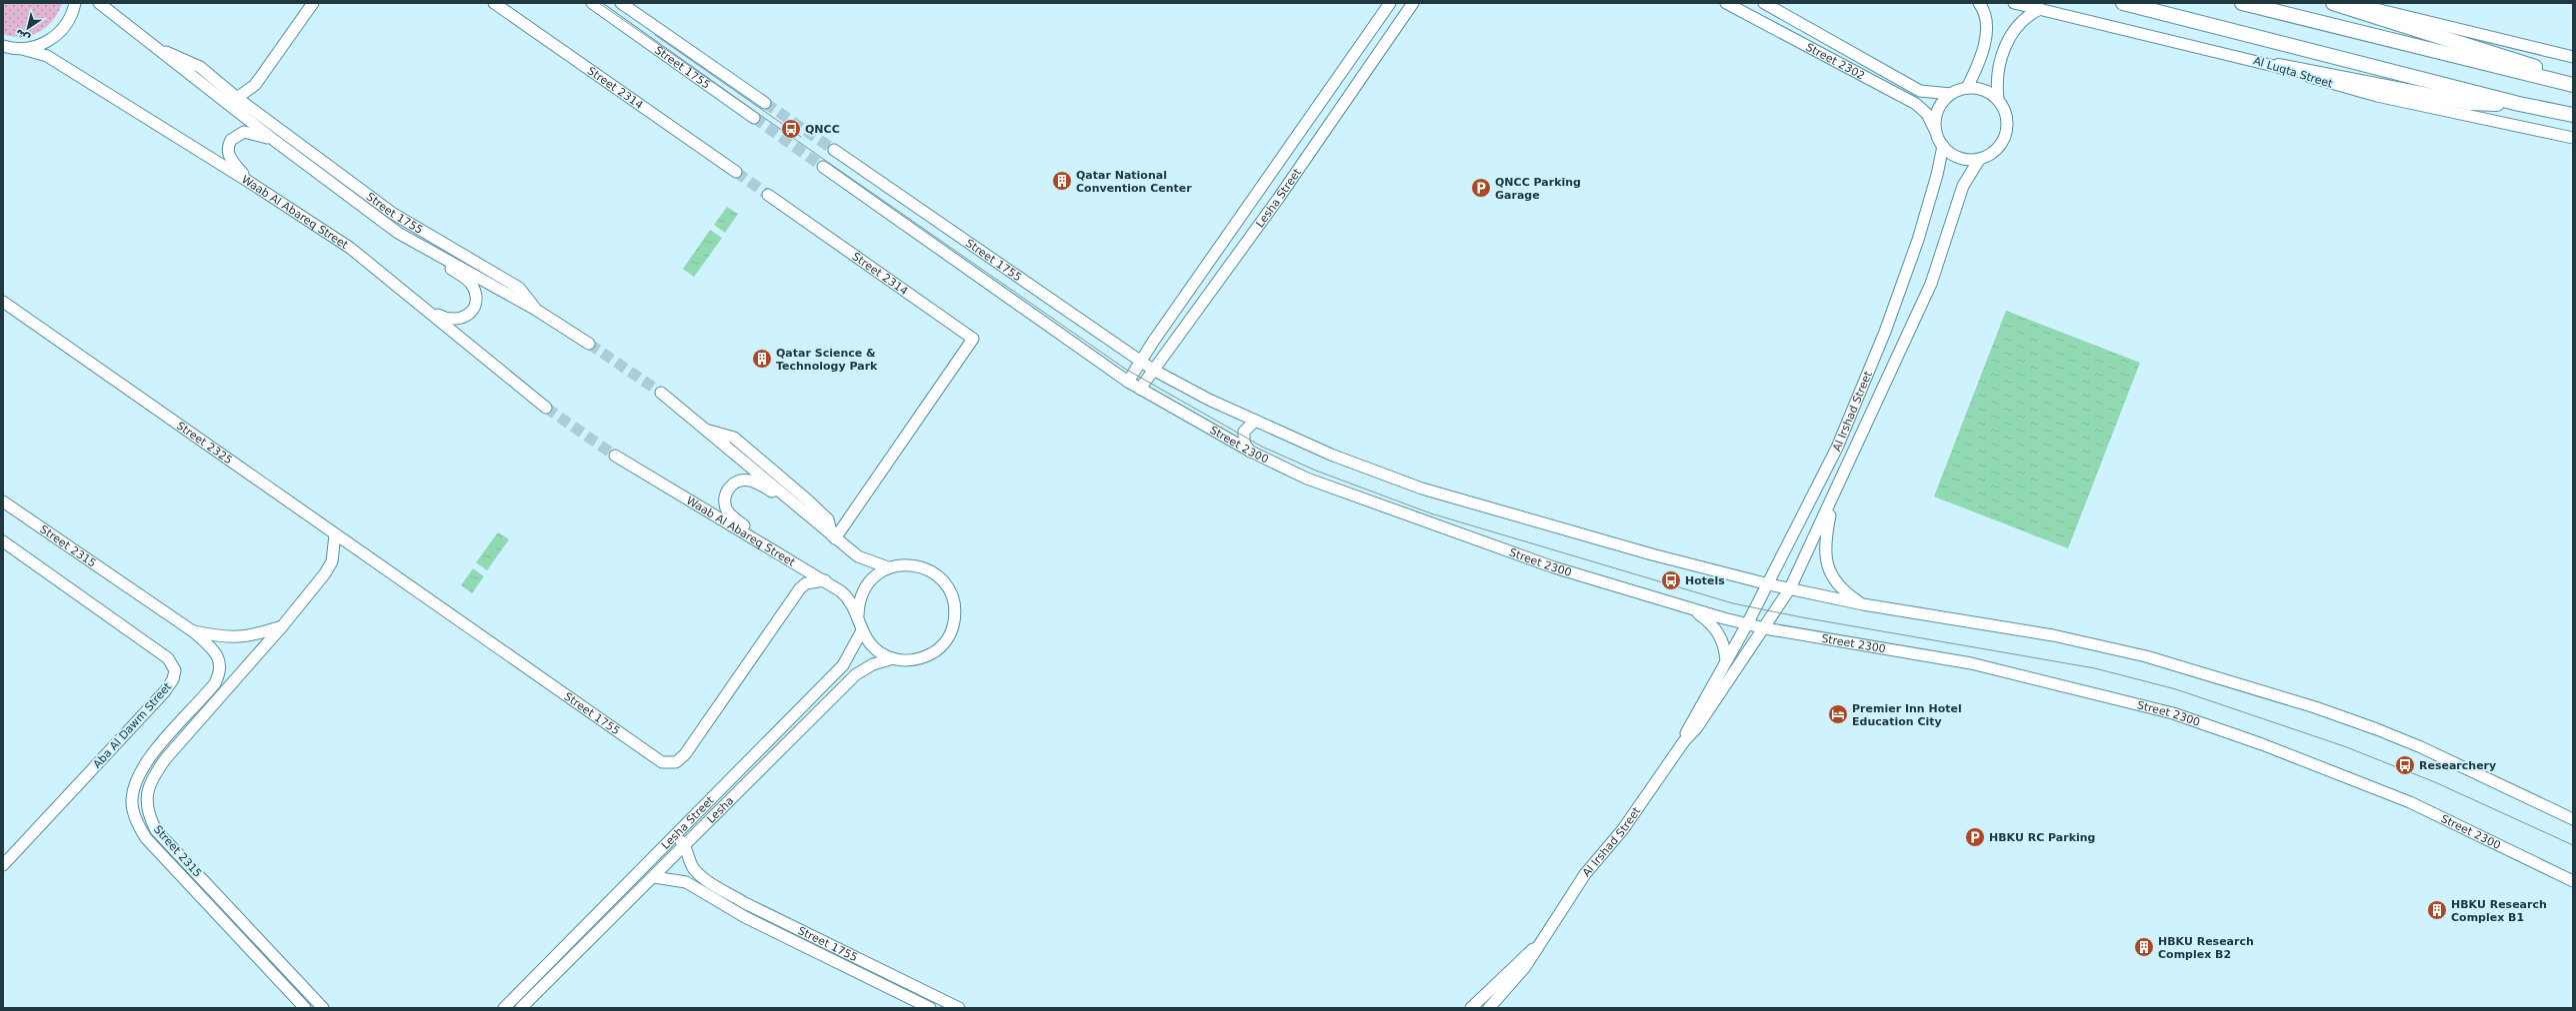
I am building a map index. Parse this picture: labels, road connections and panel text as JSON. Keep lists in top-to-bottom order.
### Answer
{
  "streets": {
    "main road": ["Al Luqta Street"],
    "street": [
      "Street 2302",
      "Street 1755",
      "Street 2314",
      "Lesha Street",
      "Waab Al Abareq Street",
      "Al Irshad Street",
      "Street 2325",
      "Street 2300",
      "Street 2315",
      "Aba Al Dawm Street",
      "Lesha"
    ]
  },
  "crossings": [
    ["Street 2302", "Al Irshad Street"],
    ["Street 1755", "Lesha Street"],
    ["Street 1755", "Street 2325"],
    ["Street 1755", "Street 2300"],
    ["Street 1755", "Street 2315"],
    ["Street 1755", "Lesha"],
    ["Lesha Street", "Waab Al Abareq Street"],
    ["Lesha Street", "Street 2300"],
    ["Lesha Street", "Lesha"],
    ["Waab Al Abareq Street", "Lesha"],
    ["Al Irshad Street", "Street 2300"],
    ["Street 2325", "Street 2315"]
  ],
  "places": {
    "bus stop": ["QNCC", "Hotels", "Researchery"],
    "building": [
      "Qatar National Convention Center",
      "Qatar Science & Technology Park",
      "HBKU Research Complex B1",
      "HBKU Research Complex B2"
    ],
    "parking": ["QNCC Parking Garage", "HBKU RC Parking"],
    "hotel": ["Premier Inn Hotel Education City"]
  },
  "north": "bottom left"
}
